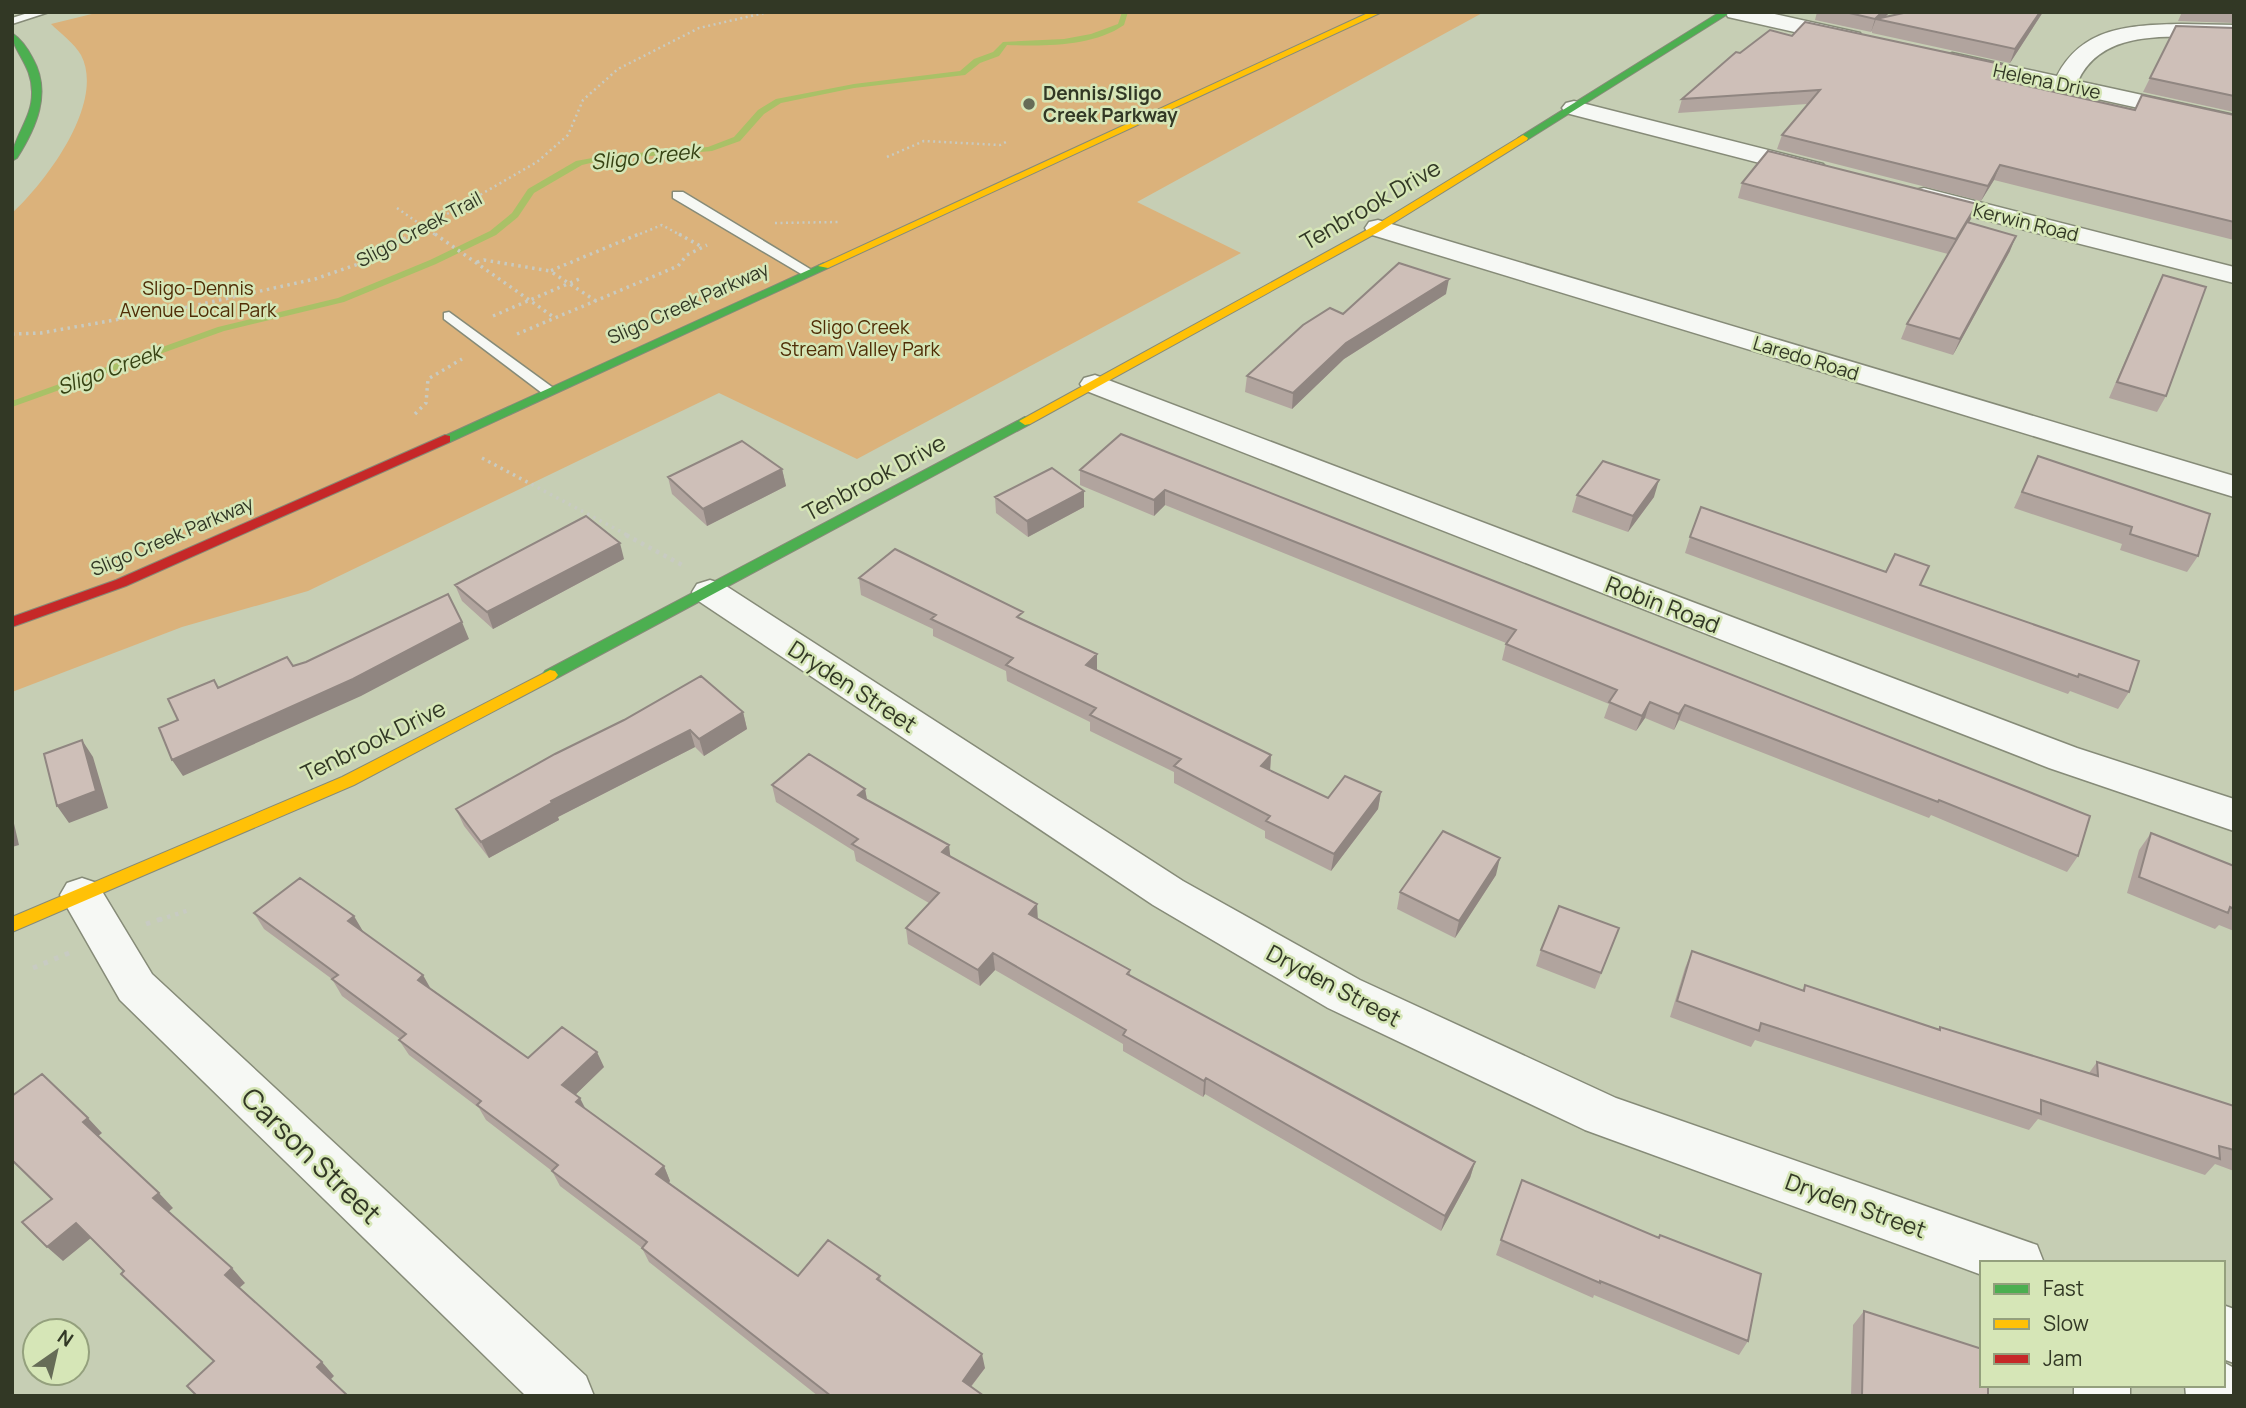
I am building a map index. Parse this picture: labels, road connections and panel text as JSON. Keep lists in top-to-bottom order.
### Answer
{
  "streets": {
    "street": [
      "Helena Drive",
      "Tenbrook Drive",
      "Kerwin Road",
      "Sligo Creek Parkway",
      "Laredo Road",
      "Robin Road",
      "Dryden Street",
      "Carson Street"
    ],
    "path": ["Sligo Creek Trail"]
  },
  "crossings": [
    ["Tenbrook Drive", "Laredo Road"],
    ["Tenbrook Drive", "Robin Road"],
    ["Tenbrook Drive", "Dryden Street"],
    ["Tenbrook Drive", "Carson Street"]
  ],
  "water": ["Sligo Creek"],
  "parks": ["Sligo-Dennis Avenue Local Park", "Sligo Creek Stream Valley Park"],
  "places": ["Dennis/Sligo Creek Parkway"],
  "legend": ["Fast", "Slow", "Jam"],
  "north": "top right"
}
